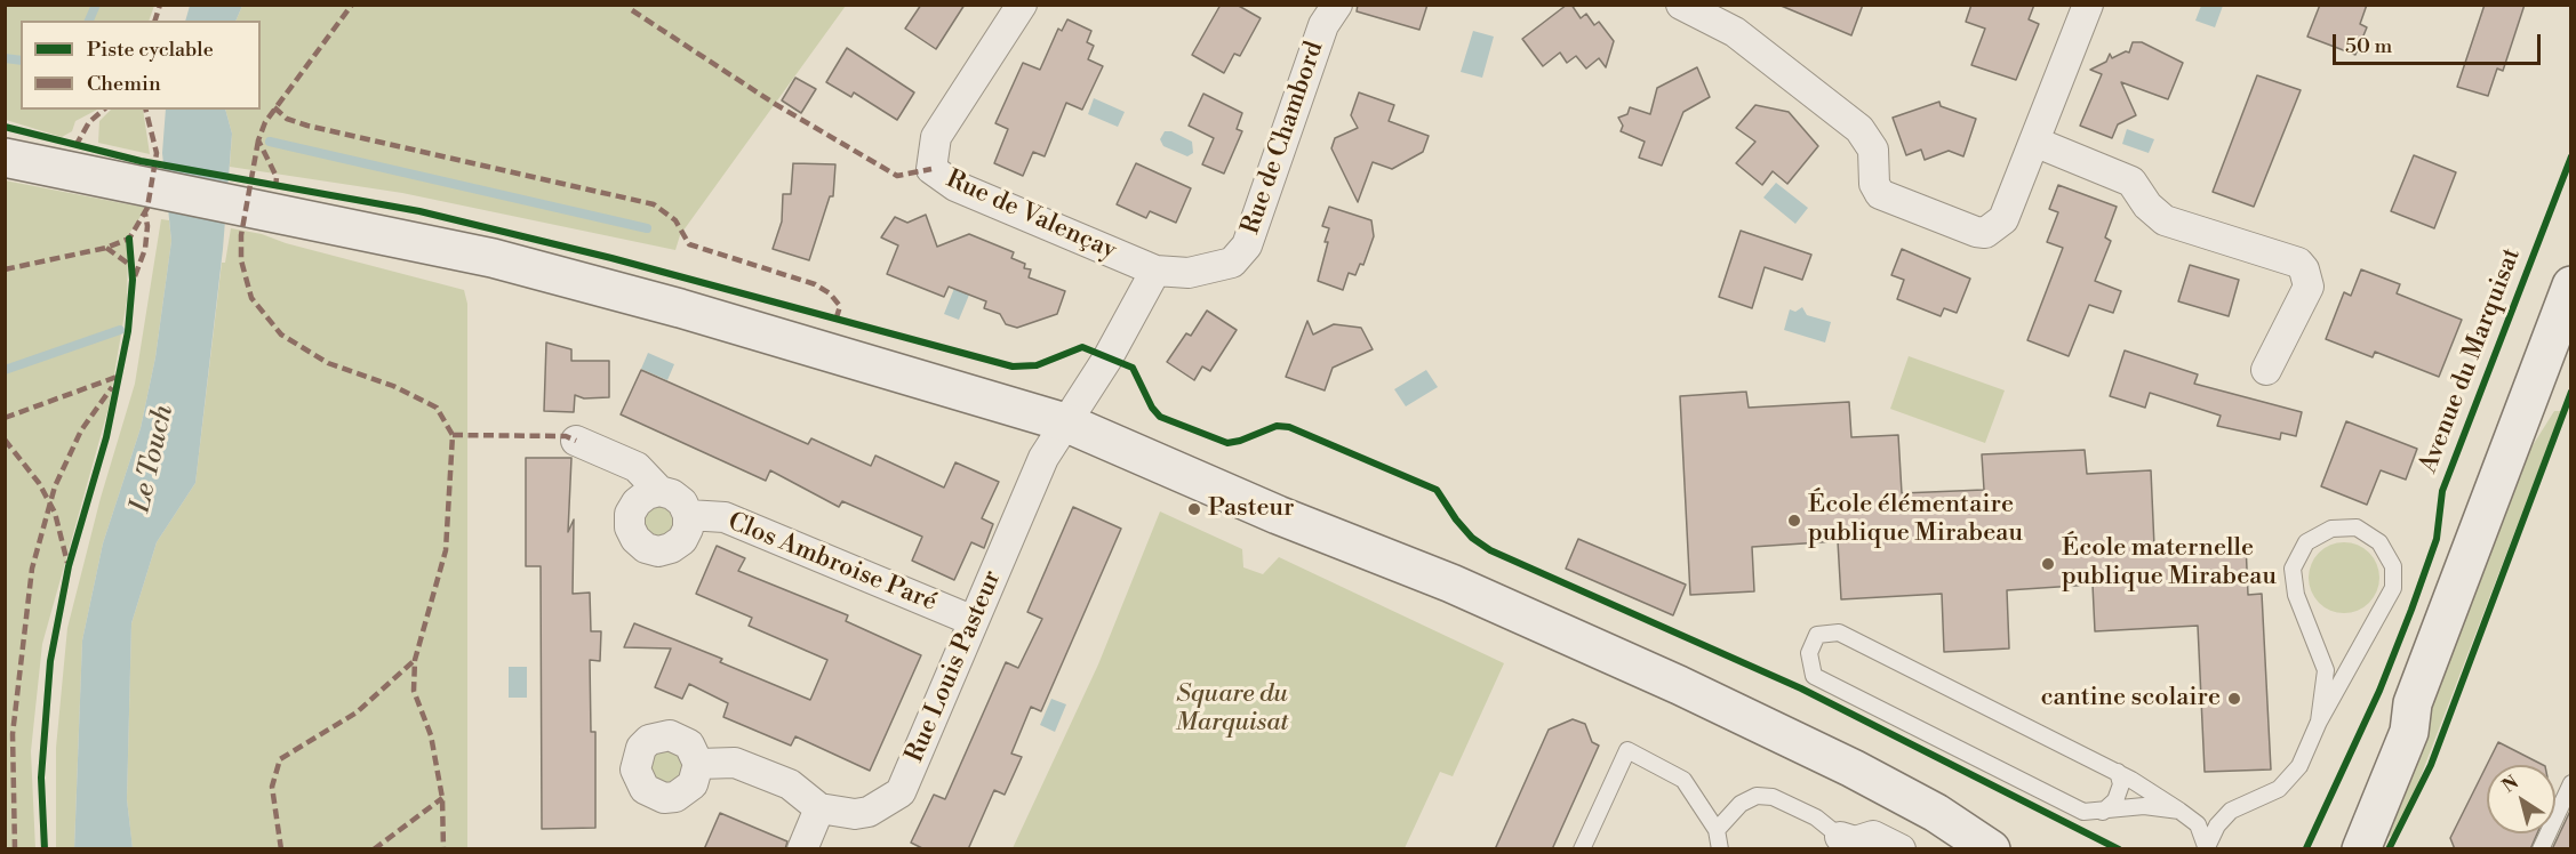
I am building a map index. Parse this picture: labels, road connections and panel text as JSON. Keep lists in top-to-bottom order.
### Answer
{
  "streets": {
    "street": [
      "Rue de Chambord",
      "Rue de Valençay",
      "Clos Ambroise Paré",
      "Rue Louis Pasteur"
    ],
    "cycle path": ["Avenue du Marquisat"]
  },
  "crossings": [
    ["Rue de Chambord", "Rue de Valençay"],
    ["Clos Ambroise Paré", "Rue Louis Pasteur"]
  ],
  "water": ["Le Touch"],
  "parks": ["Square du Marquisat"],
  "places": [
    "Pasteur",
    "École élémentaire publique Mirabeau",
    "École maternelle publique Mirabeau",
    "cantine scolaire"
  ],
  "legend": ["Piste cyclable", "Chemin"],
  "scale_bar": "50 m",
  "north": "top left"
}
